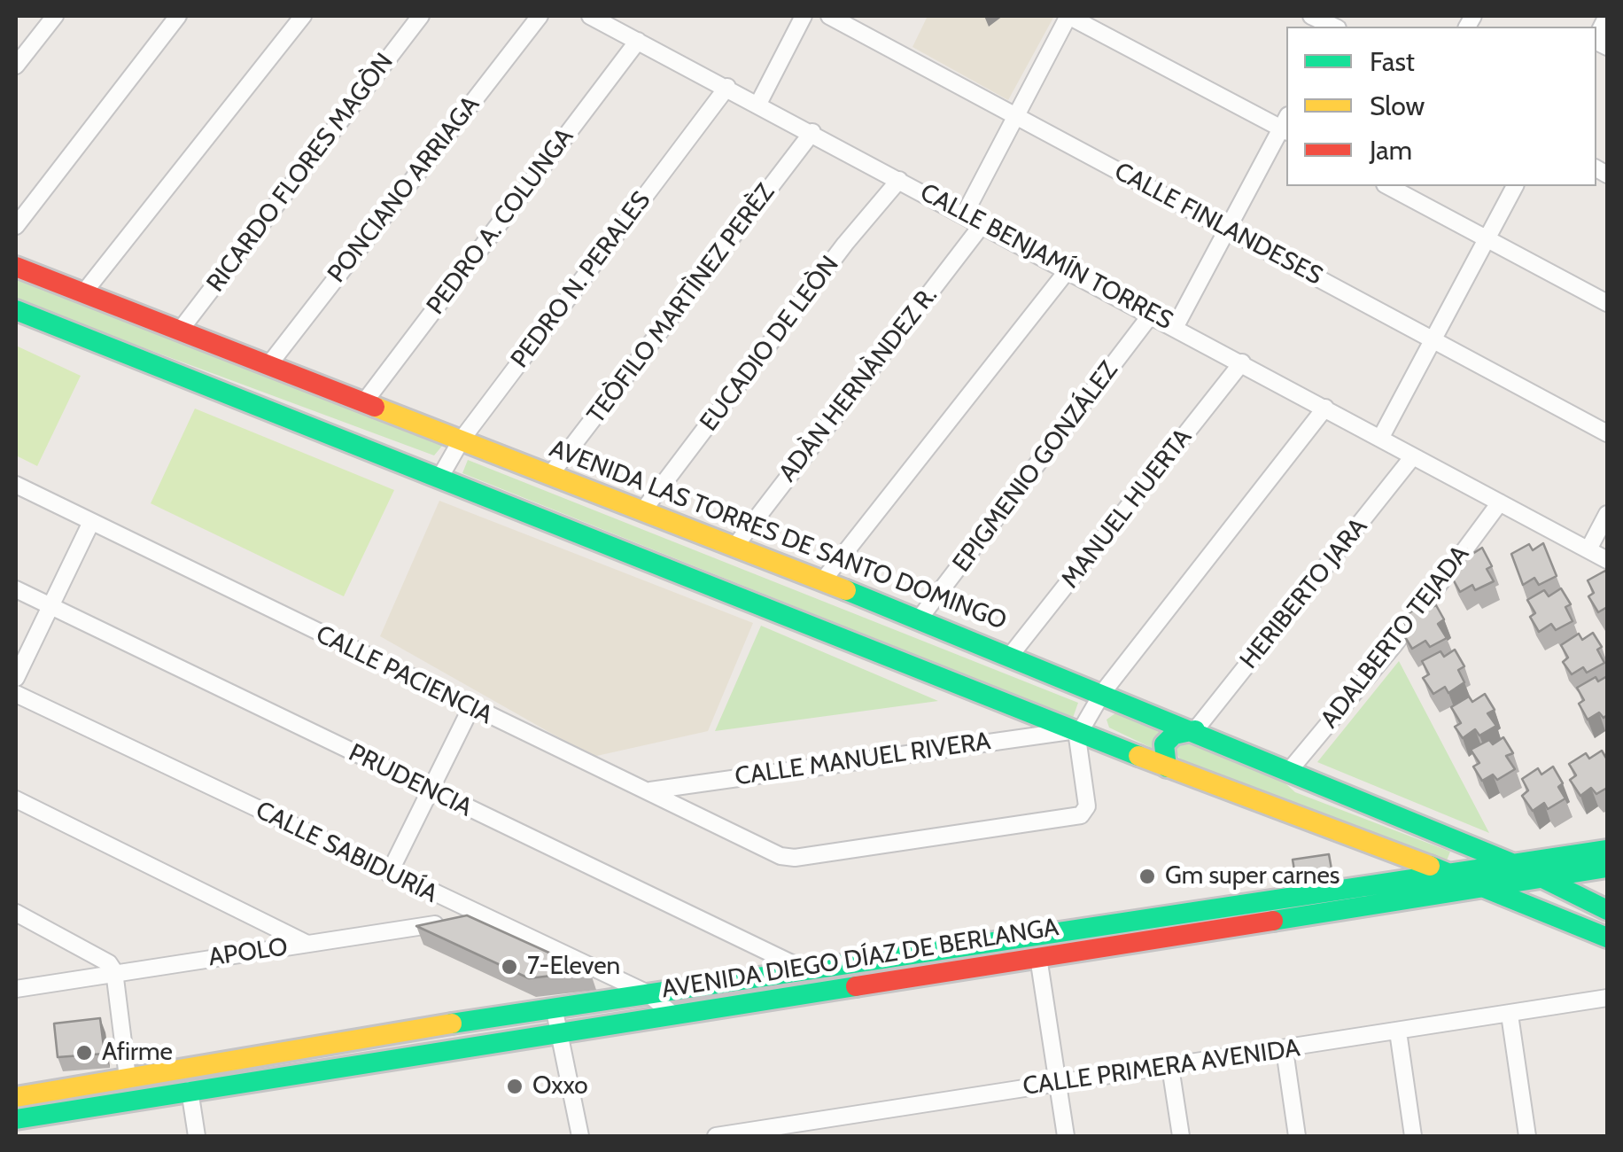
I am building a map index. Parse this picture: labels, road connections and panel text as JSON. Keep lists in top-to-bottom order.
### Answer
{
  "streets": {
    "street": [
      "RICARDO FLORES MAGÒN",
      "PONCIANO ARRIAGA",
      "PEDRO A. COLUNGA",
      "CALLE FINLANDESES",
      "CALLE BENJAMÍN TORRES",
      "PEDRO N. PERALES",
      "TEÒFILO MARTÌNEZ PERÈZ",
      "EUCADIO DE LEÒN",
      "ADÀN HERNÀNDEZ R.",
      "EPIGMENIO GONZÁLEZ",
      "MANUEL HUERTA",
      "AVENIDA LAS TORRES DE SANTO DOMINGO",
      "HERIBERTO JARA",
      "ADALBERTO TEJADA",
      "CALLE PACIENCIA",
      "CALLE MANUEL RIVERA",
      "PRUDENCIA",
      "CALLE SABIDURÍA",
      "APOLO",
      "AVENIDA DIEGO DÍAZ DE BERLANGA",
      "CALLE PRIMERA AVENIDA"
    ]
  },
  "crossings": [
    ["RICARDO FLORES MAGÒN", "AVENIDA LAS TORRES DE SANTO DOMINGO"],
    ["PONCIANO ARRIAGA", "AVENIDA LAS TORRES DE SANTO DOMINGO"],
    ["PEDRO A. COLUNGA", "CALLE BENJAMÍN TORRES"],
    ["PEDRO A. COLUNGA", "AVENIDA LAS TORRES DE SANTO DOMINGO"],
    ["CALLE BENJAMÍN TORRES", "PEDRO N. PERALES"],
    ["CALLE BENJAMÍN TORRES", "TEÒFILO MARTÌNEZ PERÈZ"],
    ["CALLE BENJAMÍN TORRES", "EUCADIO DE LEÒN"],
    ["CALLE BENJAMÍN TORRES", "ADÀN HERNÀNDEZ R."],
    ["CALLE BENJAMÍN TORRES", "EPIGMENIO GONZÁLEZ"],
    ["CALLE BENJAMÍN TORRES", "MANUEL HUERTA"],
    ["CALLE BENJAMÍN TORRES", "HERIBERTO JARA"],
    ["CALLE BENJAMÍN TORRES", "ADALBERTO TEJADA"],
    ["PEDRO N. PERALES", "AVENIDA LAS TORRES DE SANTO DOMINGO"],
    ["TEÒFILO MARTÌNEZ PERÈZ", "AVENIDA LAS TORRES DE SANTO DOMINGO"],
    ["EUCADIO DE LEÒN", "AVENIDA LAS TORRES DE SANTO DOMINGO"],
    ["ADÀN HERNÀNDEZ R.", "AVENIDA LAS TORRES DE SANTO DOMINGO"],
    ["EPIGMENIO GONZÁLEZ", "AVENIDA LAS TORRES DE SANTO DOMINGO"],
    ["MANUEL HUERTA", "AVENIDA LAS TORRES DE SANTO DOMINGO"],
    ["AVENIDA LAS TORRES DE SANTO DOMINGO", "HERIBERTO JARA"],
    ["AVENIDA LAS TORRES DE SANTO DOMINGO", "ADALBERTO TEJADA"],
    ["AVENIDA LAS TORRES DE SANTO DOMINGO", "AVENIDA DIEGO DÍAZ DE BERLANGA"],
    ["CALLE PACIENCIA", "CALLE MANUEL RIVERA"],
    ["PRUDENCIA", "AVENIDA DIEGO DÍAZ DE BERLANGA"],
    ["CALLE SABIDURÍA", "APOLO"],
    ["CALLE SABIDURÍA", "AVENIDA DIEGO DÍAZ DE BERLANGA"]
  ],
  "places": [
    "Gm super carnes",
    "7-Eleven",
    "Afirme",
    "Oxxo"
  ],
  "legend": ["Fast", "Slow", "Jam"]
}
